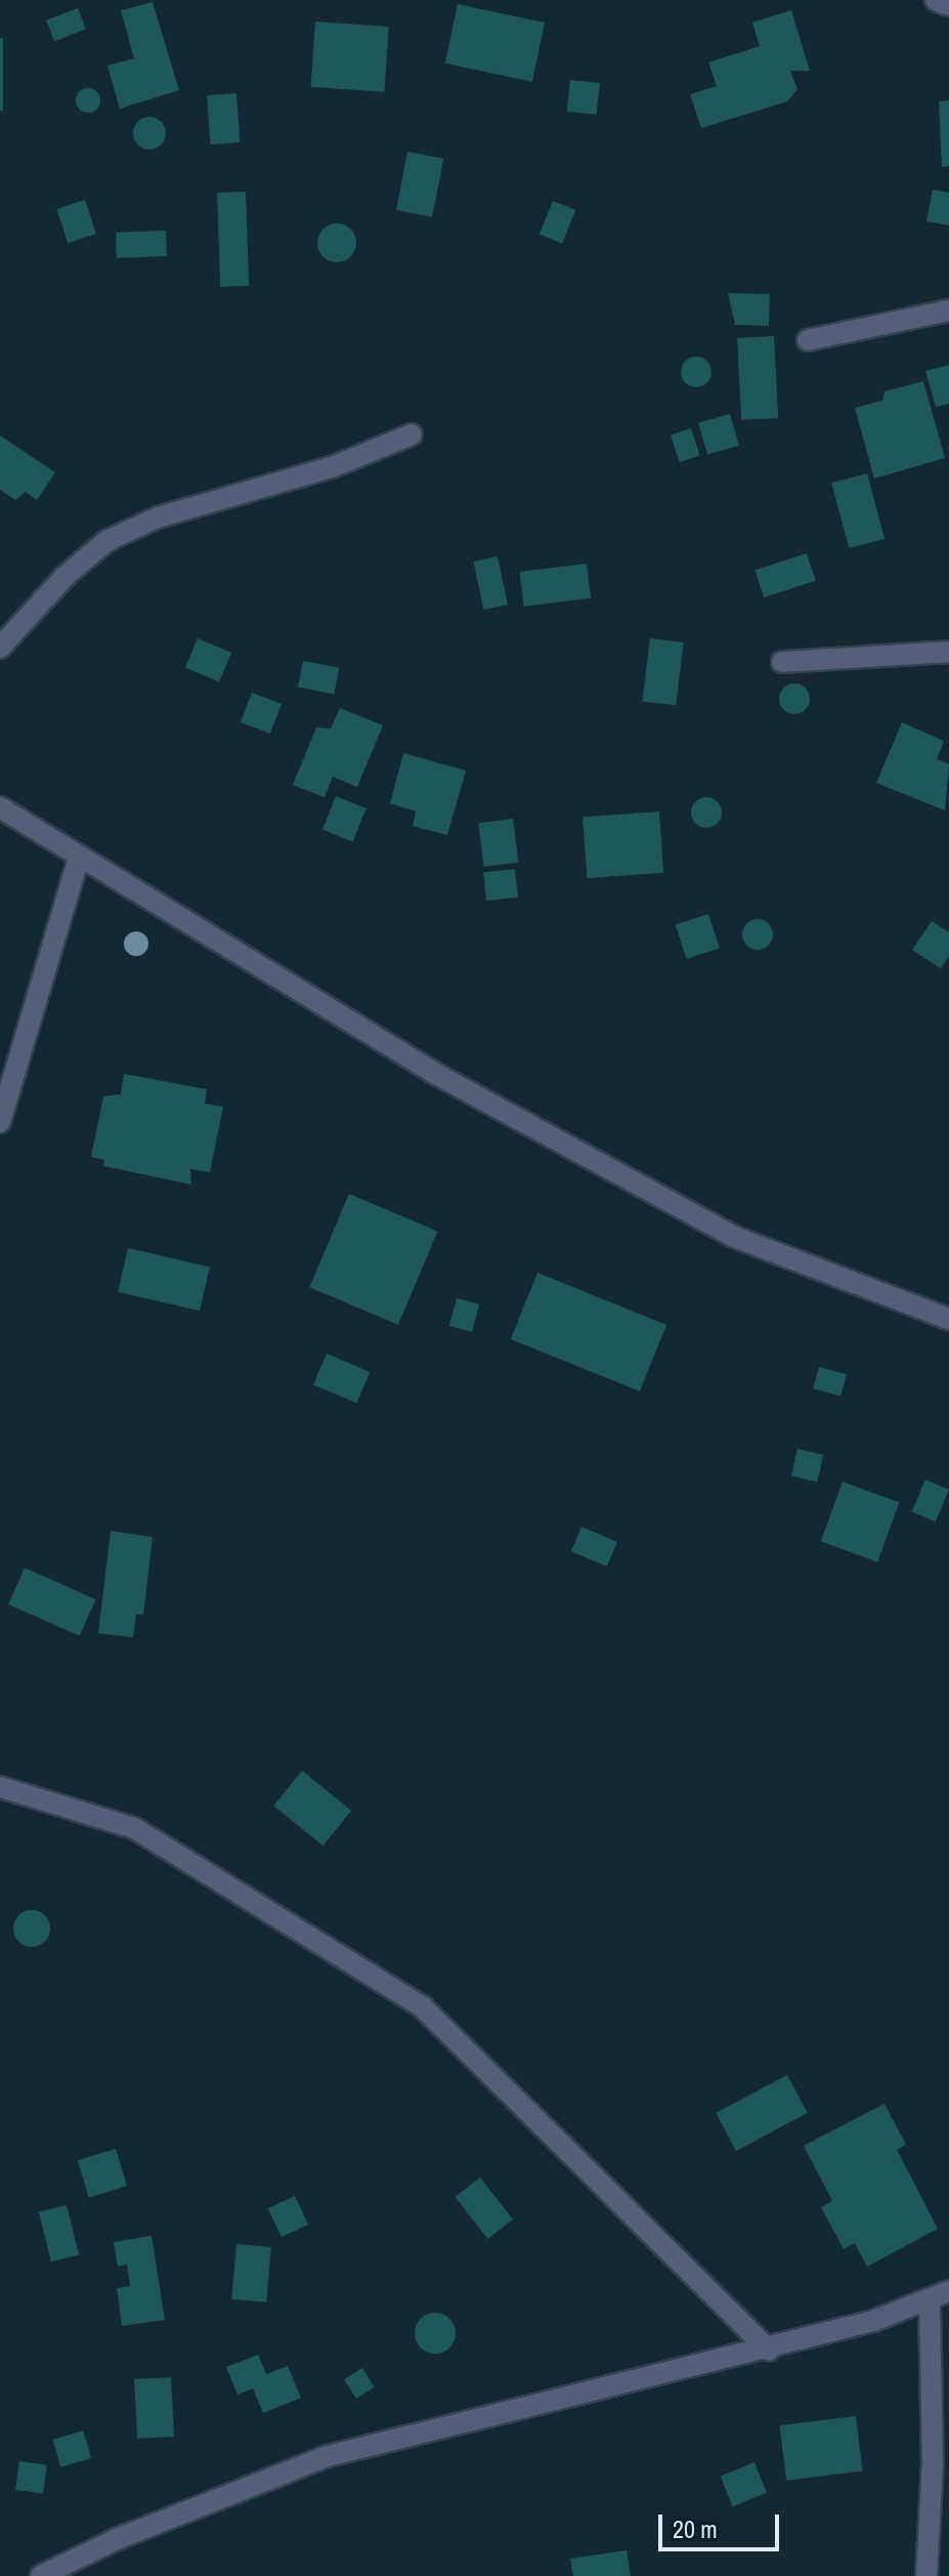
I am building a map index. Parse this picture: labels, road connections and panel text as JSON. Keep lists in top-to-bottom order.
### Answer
{
  "scale_bar": "20 m"
}
